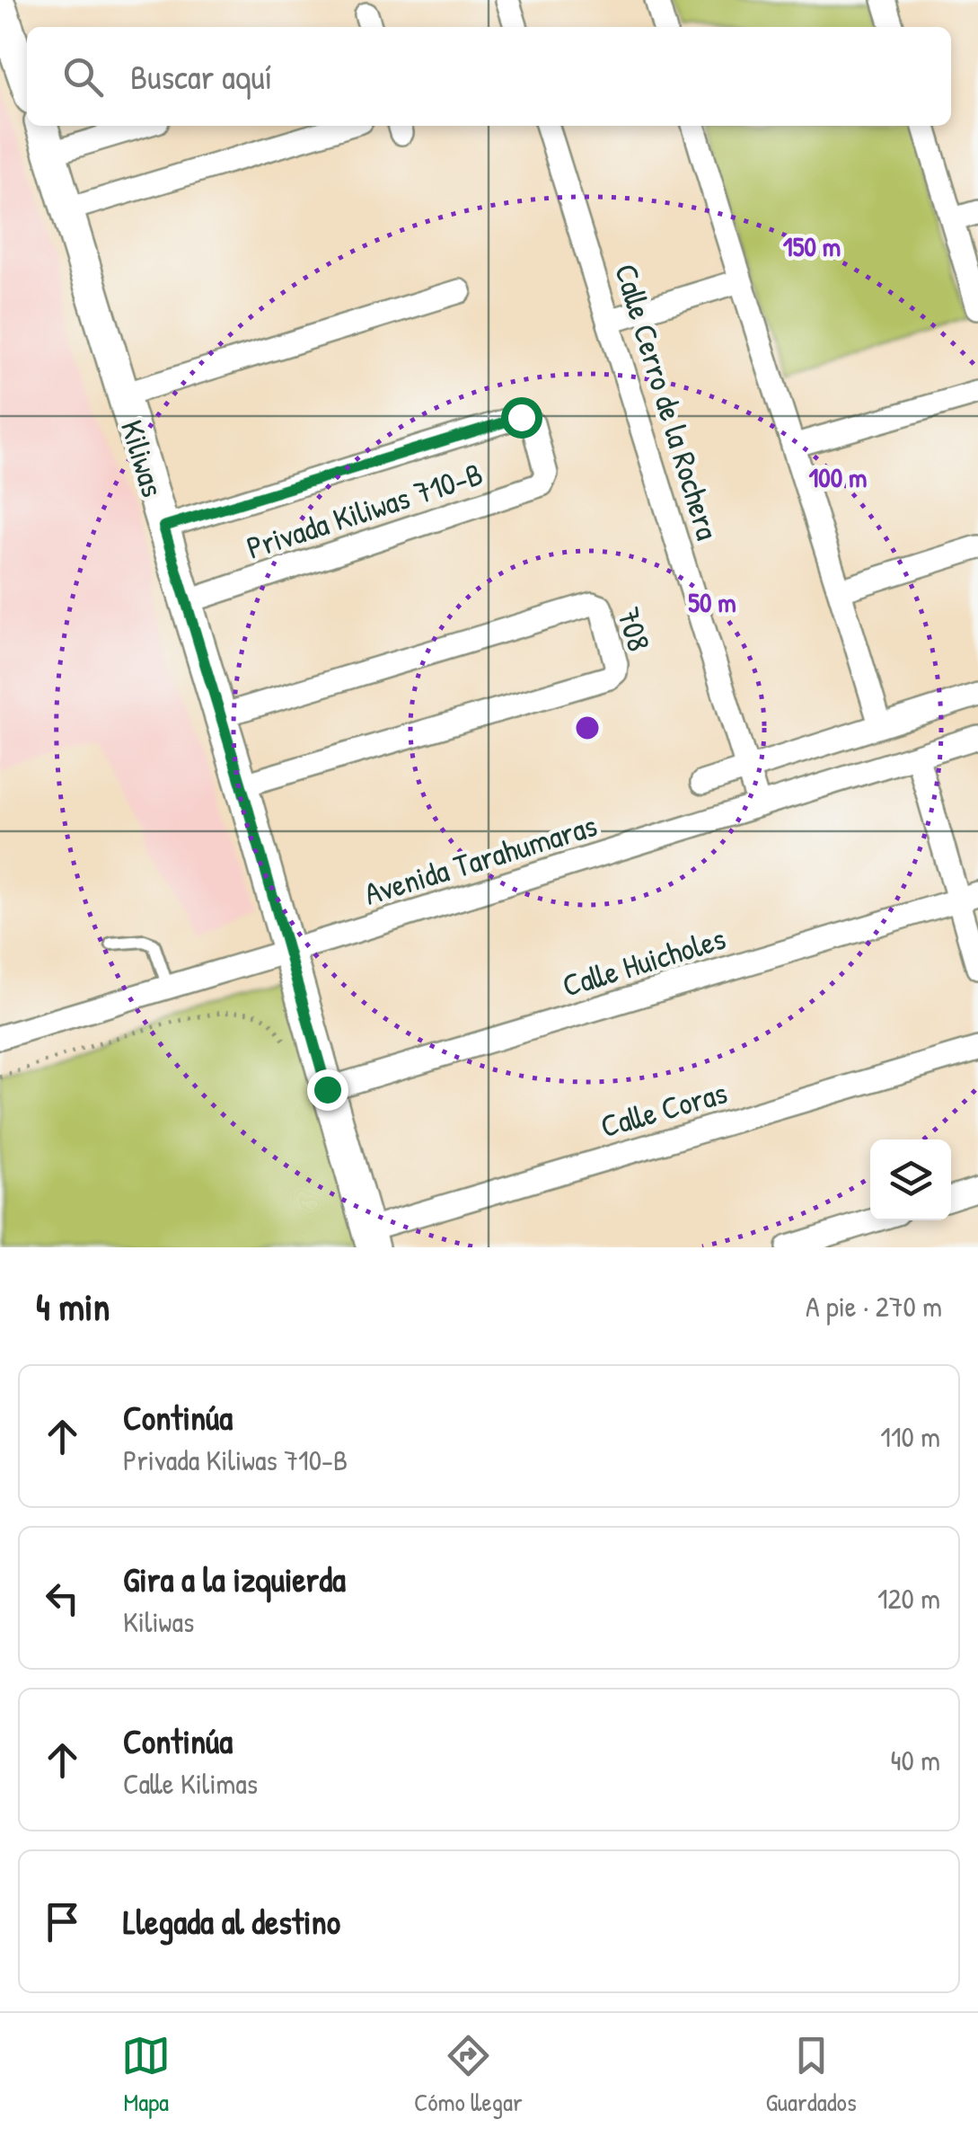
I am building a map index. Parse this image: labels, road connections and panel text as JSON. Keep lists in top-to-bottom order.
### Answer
{
  "streets": {
    "street": [
      "Calle Cerro de la Rochera",
      "Kiliwas",
      "Privada Kiliwas 710-B",
      "708",
      "Avenida Tarahumaras",
      "Calle Huicholes",
      "Calle Coras"
    ]
  },
  "crossings": [
    ["Calle Cerro de la Rochera", "Avenida Tarahumaras"],
    ["Kiliwas", "Privada Kiliwas 710-B"],
    ["Kiliwas", "708"],
    ["Kiliwas", "Avenida Tarahumaras"],
    ["Kiliwas", "Calle Huicholes"],
    ["Kiliwas", "Calle Coras"]
  ],
  "page": {
    "search": "Buscar aquí",
    "heading": ["4 min", "A pie · 270 m"],
    "list": [
      ["Continúa", "Privada Kiliwas 710-B", "110 m"],
      ["Gira a la izquierda", "Kiliwas", "120 m"],
      ["Continúa", "Calle Kilimas", "40 m"],
      "Llegada al destino"
    ],
    "nav": ["Mapa", "Cómo llegar", "Guardados"]
  },
  "rings": ["150 m", "100 m", "50 m"]
}
